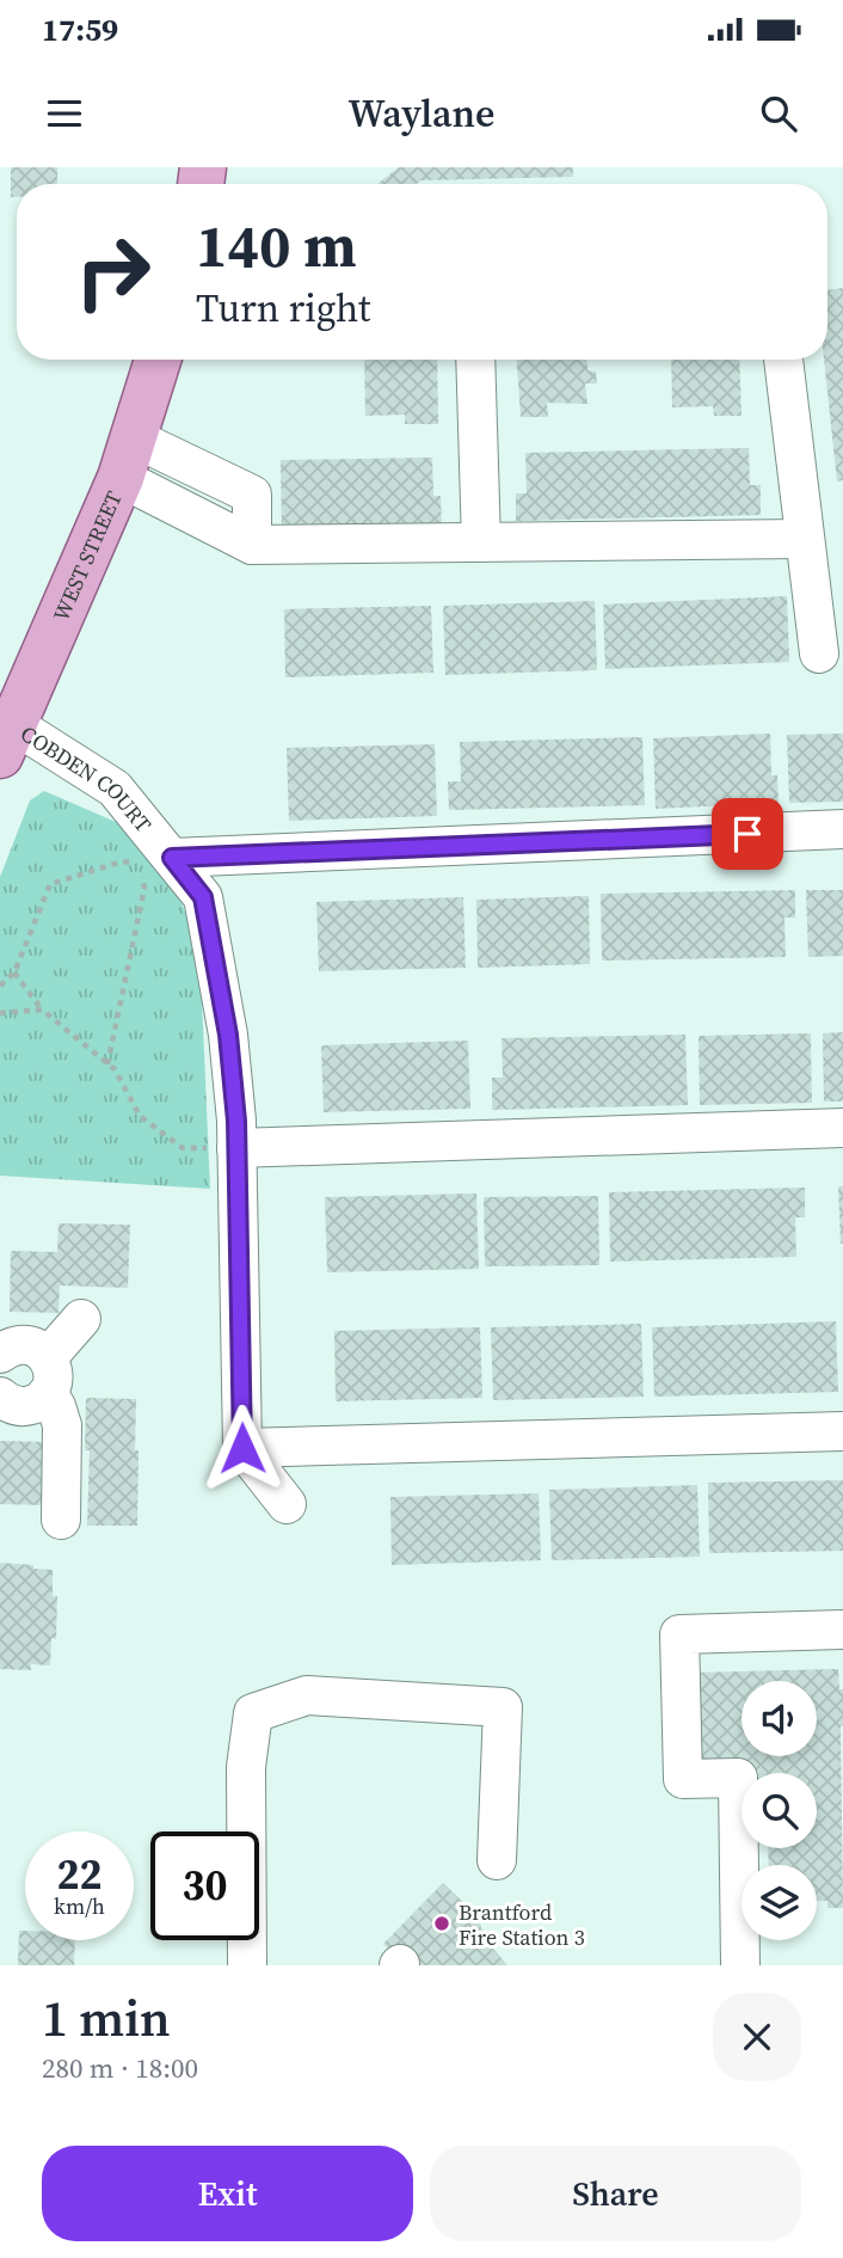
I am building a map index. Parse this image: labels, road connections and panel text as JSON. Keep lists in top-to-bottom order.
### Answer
{
  "streets": {
    "main road": ["WEST STREET"],
    "street": ["COBDEN COURT"]
  },
  "crossings": [
    ["WEST STREET", "COBDEN COURT"]
  ],
  "places": ["Brantford Fire Station 3"],
  "page": {
    "status": "17:59",
    "header": "Waylane",
    "turn": ["140 m", "Turn right"],
    "speed": "22 km/h",
    "limit": "30",
    "heading": ["1 min", "280 m · 18:00"],
    "buttons": ["Exit", "Share"]
  }
}
